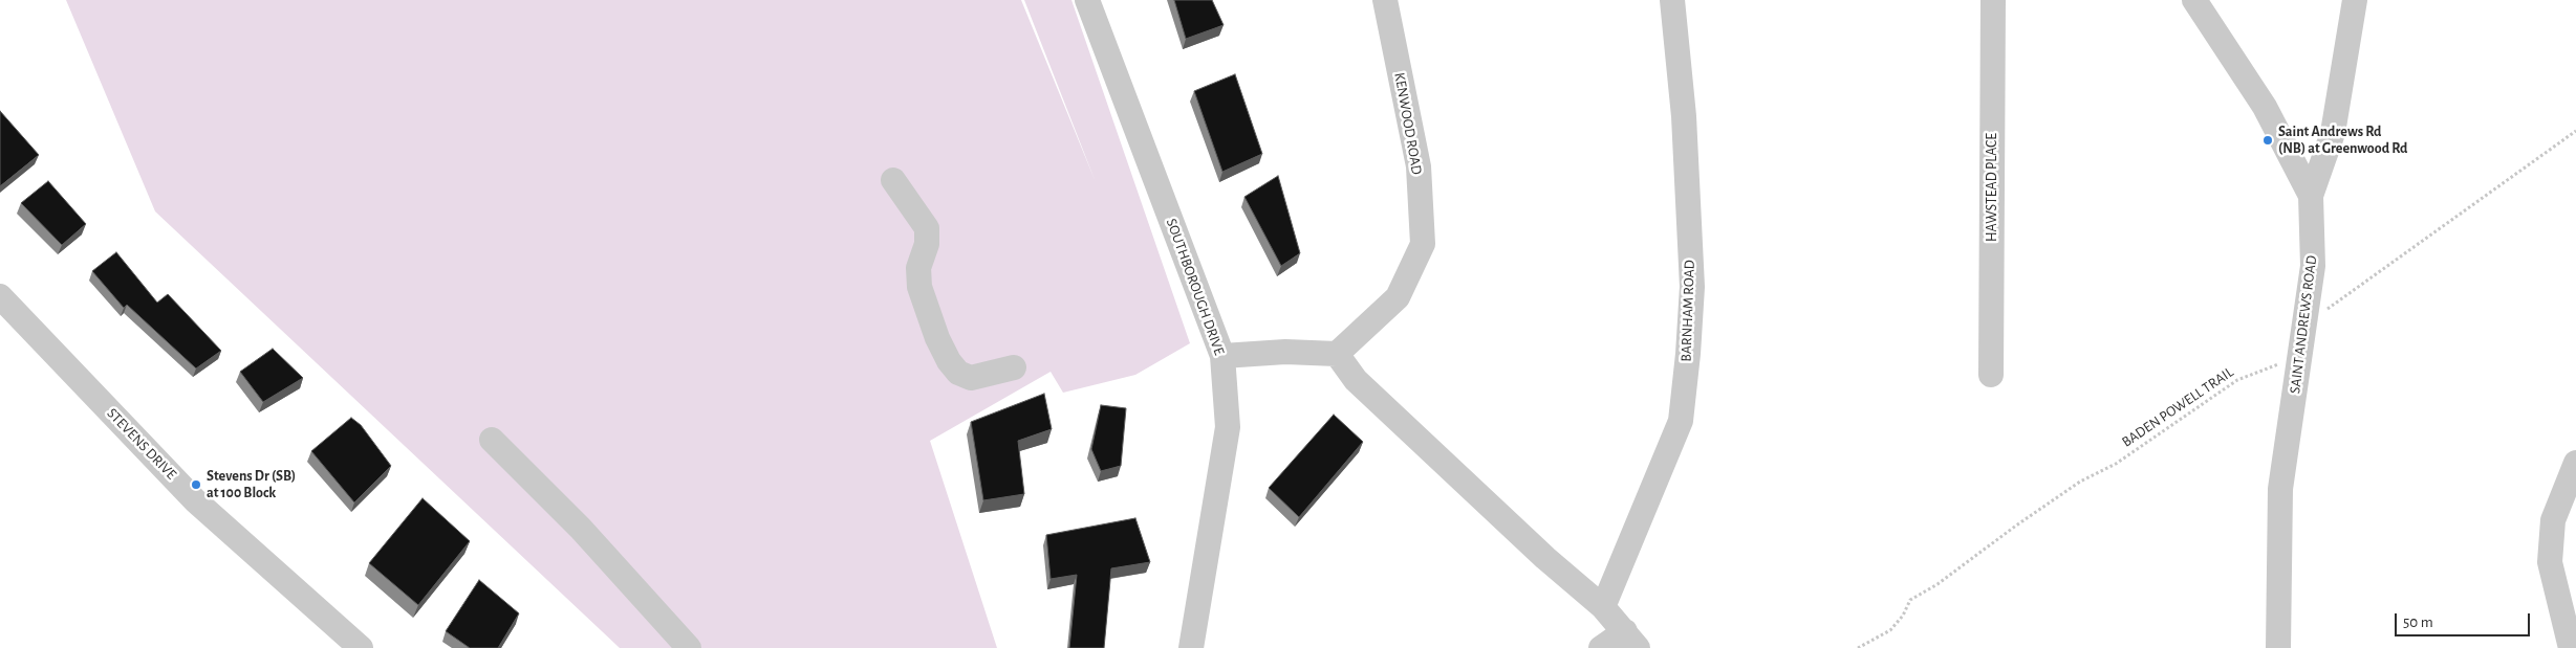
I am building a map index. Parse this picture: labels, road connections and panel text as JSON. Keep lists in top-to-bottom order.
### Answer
{
  "streets": {
    "street": [
      "KENWOOD ROAD",
      "HAWSTEAD PLACE",
      "SOUTHBOROUGH DRIVE",
      "BARNHAM ROAD",
      "SAINT ANDREWS ROAD",
      "STEVENS DRIVE"
    ],
    "path": ["BADEN POWELL TRAIL"]
  },
  "crossings": [
    ["SAINT ANDREWS ROAD", "BADEN POWELL TRAIL"]
  ],
  "places": ["Saint Andrews Rd (NB) at Greenwood Rd", "Stevens Dr (SB) at 100 Block"],
  "scale_bar": "50 m"
}
